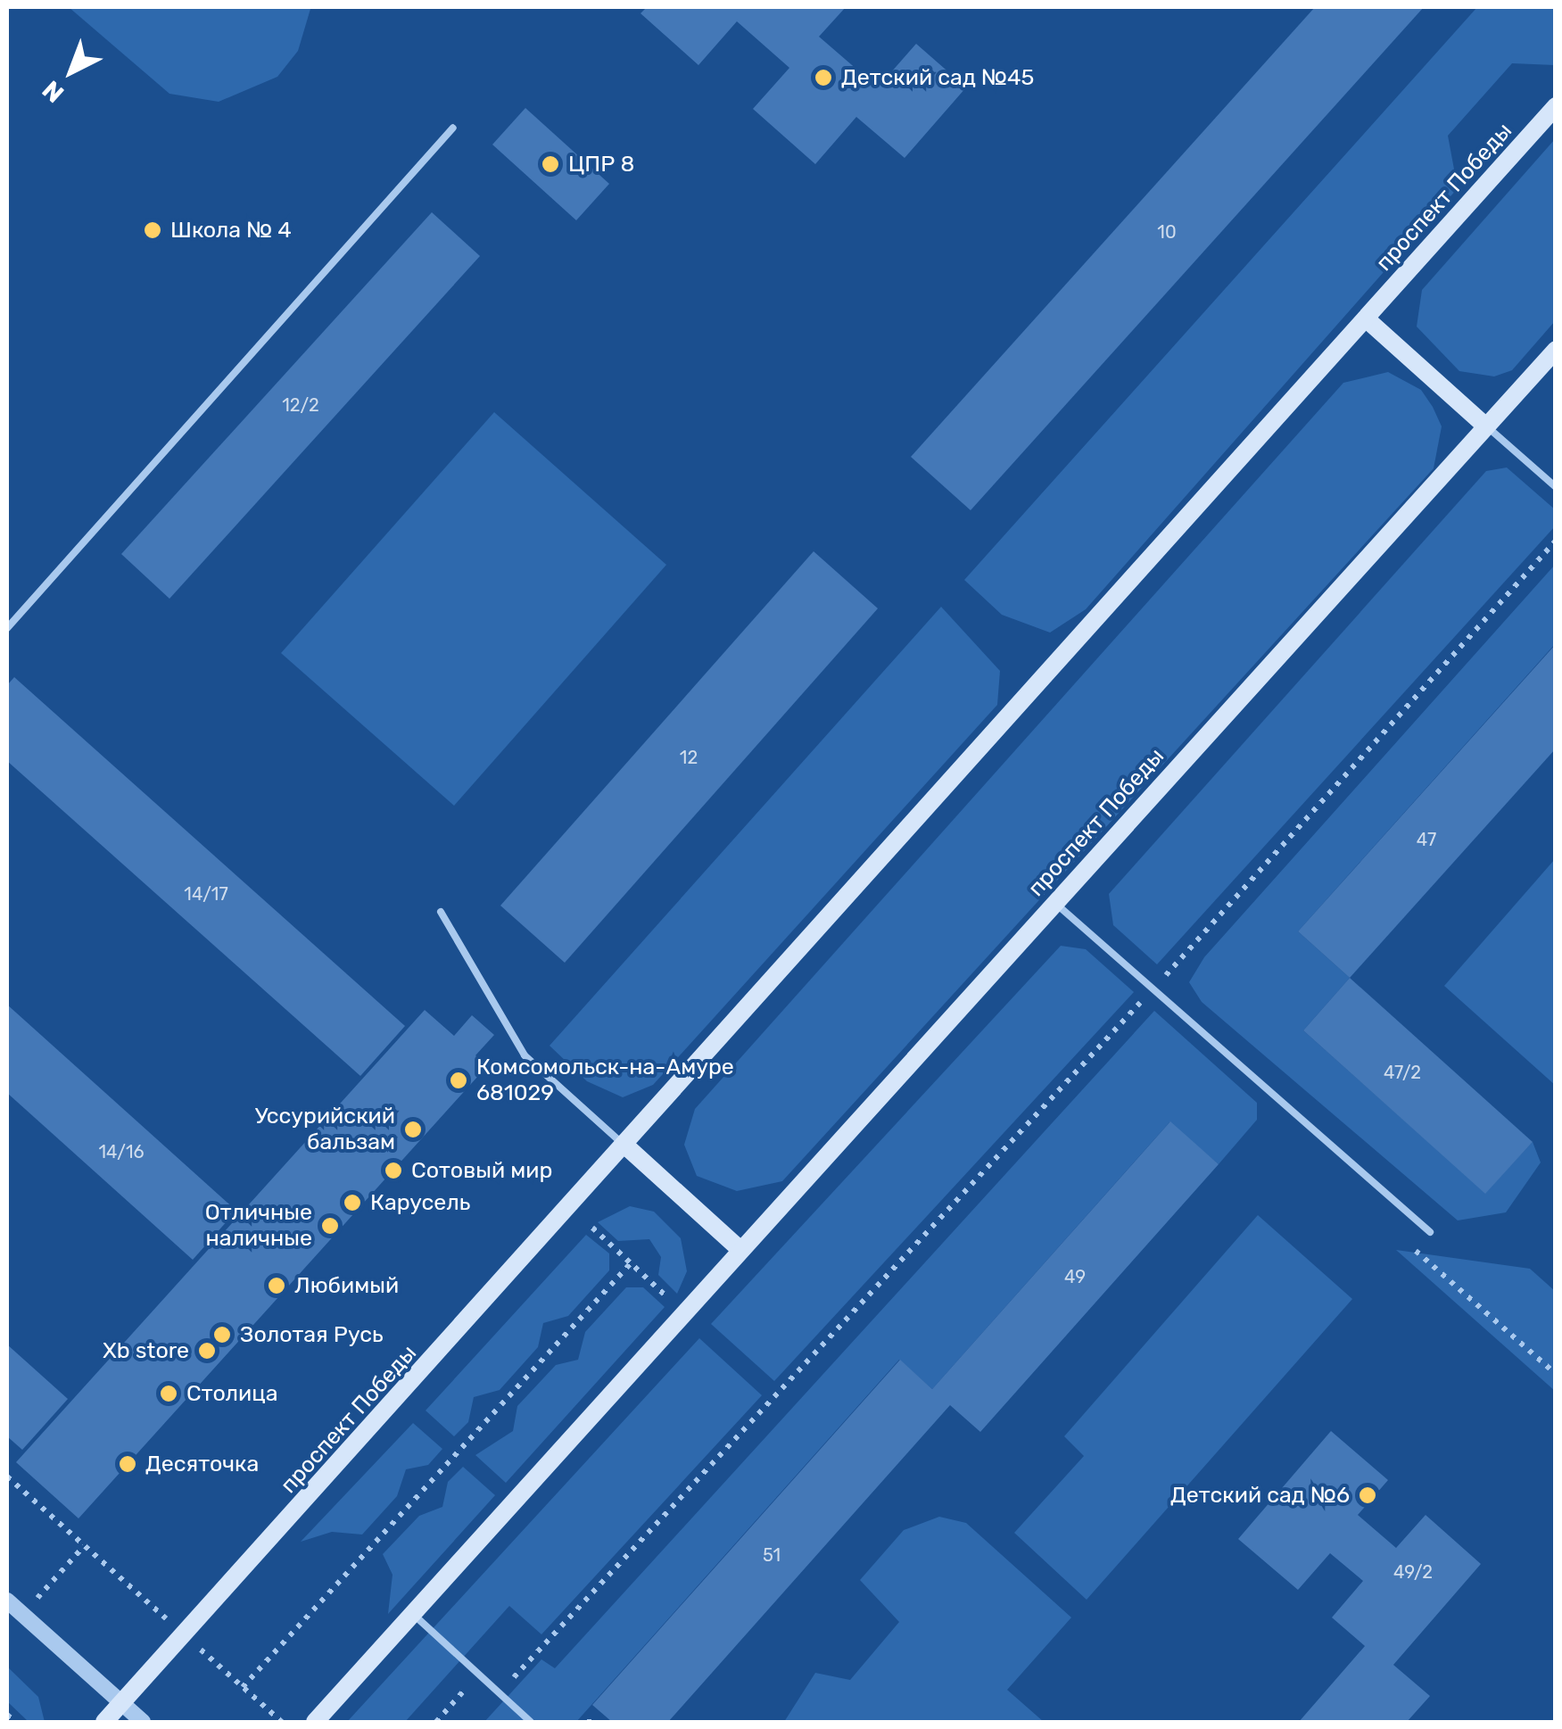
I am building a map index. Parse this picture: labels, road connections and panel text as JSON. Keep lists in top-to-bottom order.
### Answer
{
  "streets": {
    "main road": ["проспект Победы"]
  },
  "places": [
    "Детский сад №45",
    "ЦПР 8",
    "Школа № 4",
    "Комсомольск-на-Амуре 681029",
    "Уссурийский бальзам",
    "Сотовый мир",
    "Карусель",
    "Отличные наличные",
    "Любимый",
    "Золотая Русь",
    "Xb store",
    "Столица",
    "Десяточка",
    "Детский сад №6"
  ],
  "house_numbers": [
    "10",
    "12/2",
    "12",
    "47",
    "14/17",
    "47/2",
    "14/16",
    "49",
    "51",
    "49/2"
  ],
  "north": "bottom left"
}
